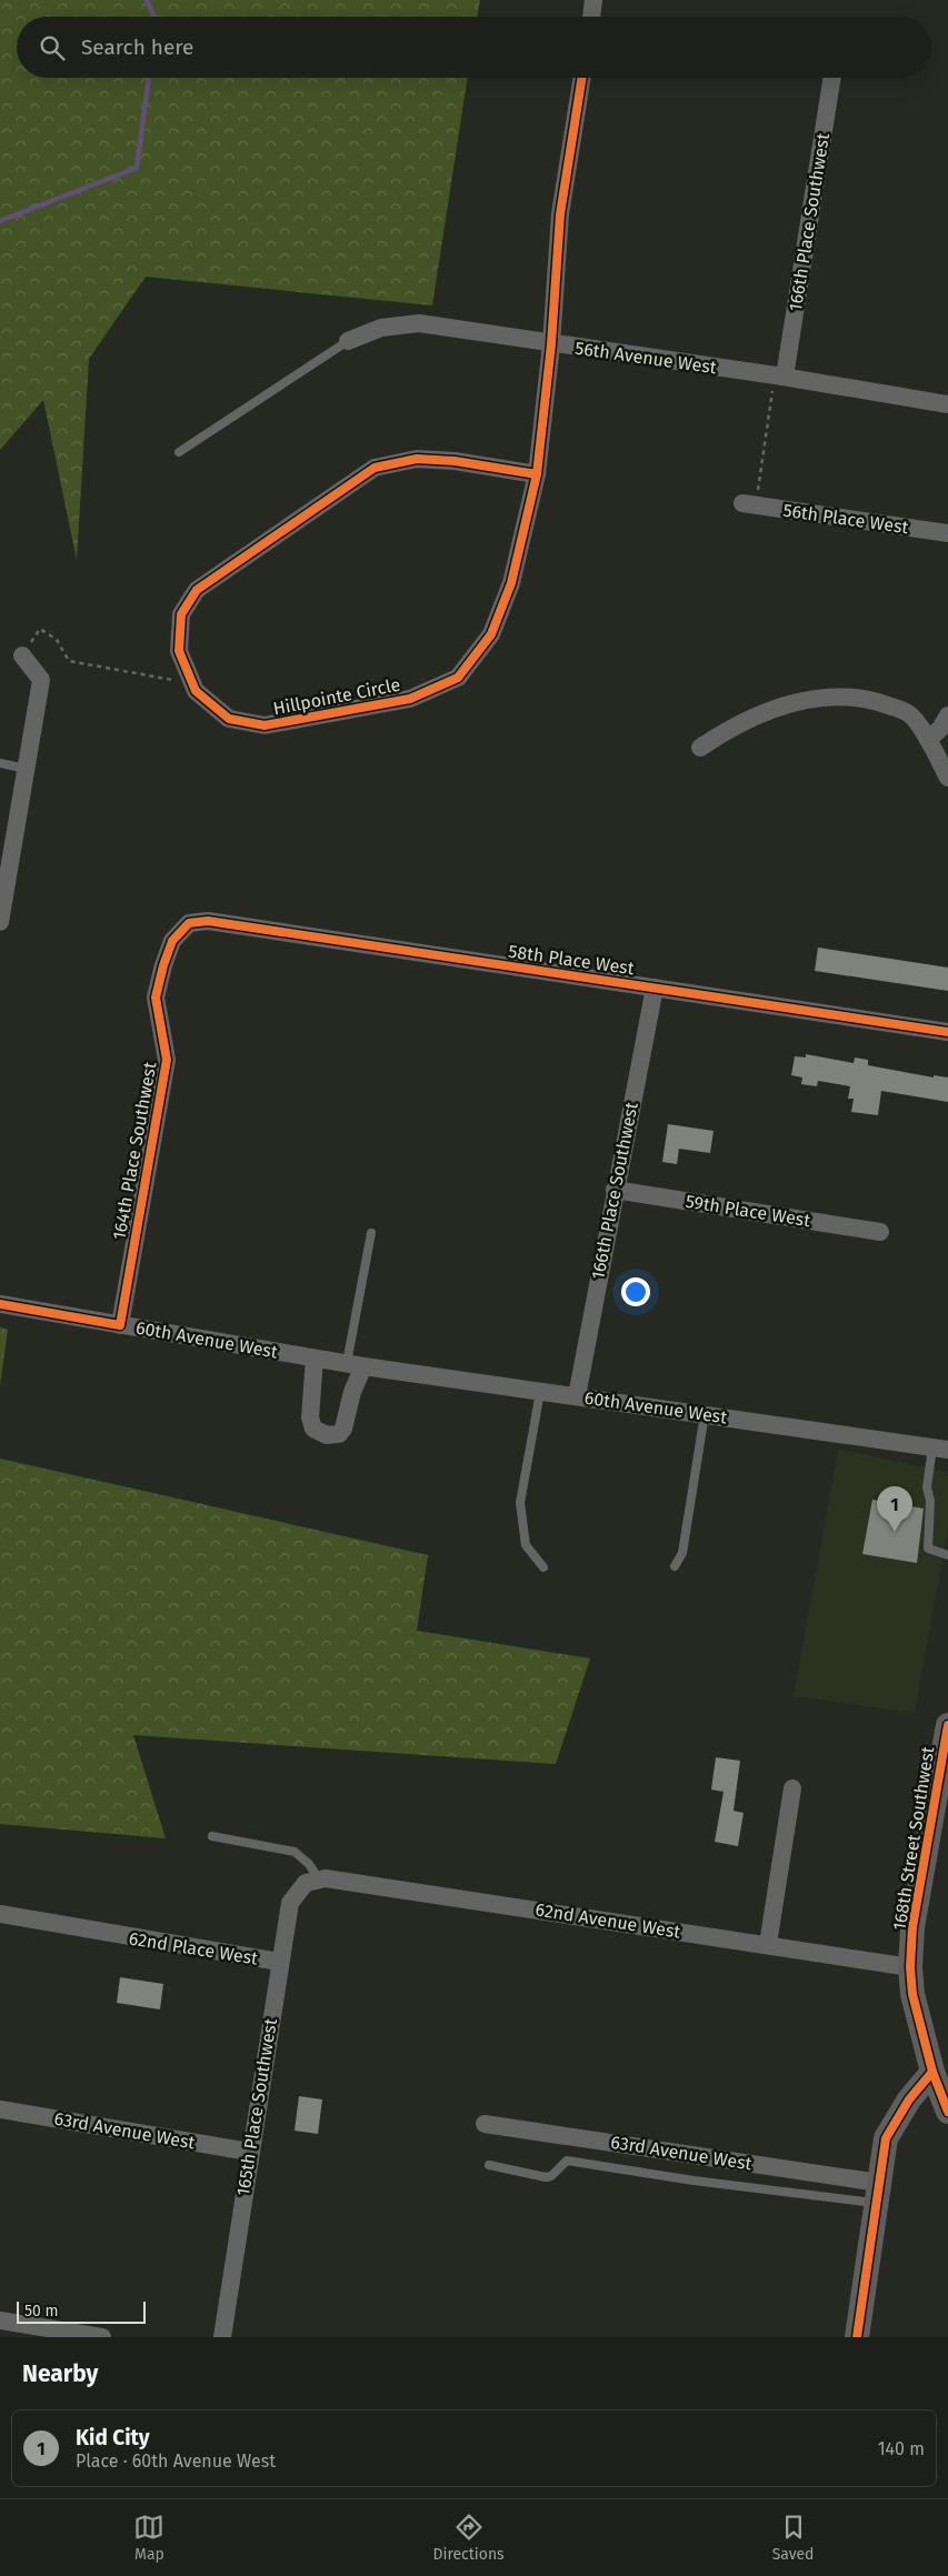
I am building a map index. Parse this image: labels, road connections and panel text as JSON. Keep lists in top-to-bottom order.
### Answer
{
  "streets": {
    "main road": ["168th Street Southwest"],
    "street": [
      "166th Place Southwest",
      "56th Avenue West",
      "56th Place West",
      "Hillpointe Circle",
      "58th Place West",
      "164th Place Southwest",
      "59th Place West",
      "60th Avenue West",
      "62nd Avenue West",
      "62nd Place West",
      "165th Place Southwest",
      "63rd Avenue West"
    ]
  },
  "crossings": [
    ["166th Place Southwest", "56th Avenue West"],
    ["166th Place Southwest", "58th Place West"],
    ["166th Place Southwest", "59th Place West"],
    ["166th Place Southwest", "60th Avenue West"],
    ["56th Avenue West", "Hillpointe Circle"],
    ["58th Place West", "164th Place Southwest"],
    ["164th Place Southwest", "60th Avenue West"],
    ["168th Street Southwest", "62nd Avenue West"],
    ["62nd Avenue West", "165th Place Southwest"],
    ["62nd Place West", "165th Place Southwest"],
    ["165th Place Southwest", "63rd Avenue West"]
  ],
  "scale_bar": "50 m",
  "page": {
    "search": "Search here",
    "pins": "1",
    "scale": "50 m",
    "heading": "Nearby",
    "list": [
      {
        "mark": "1",
        "name": "Kid City",
        "note": "Place · 60th Avenue West",
        "value": "140 m"
      }
    ],
    "nav": ["Map", "Directions", "Saved"]
  }
}
